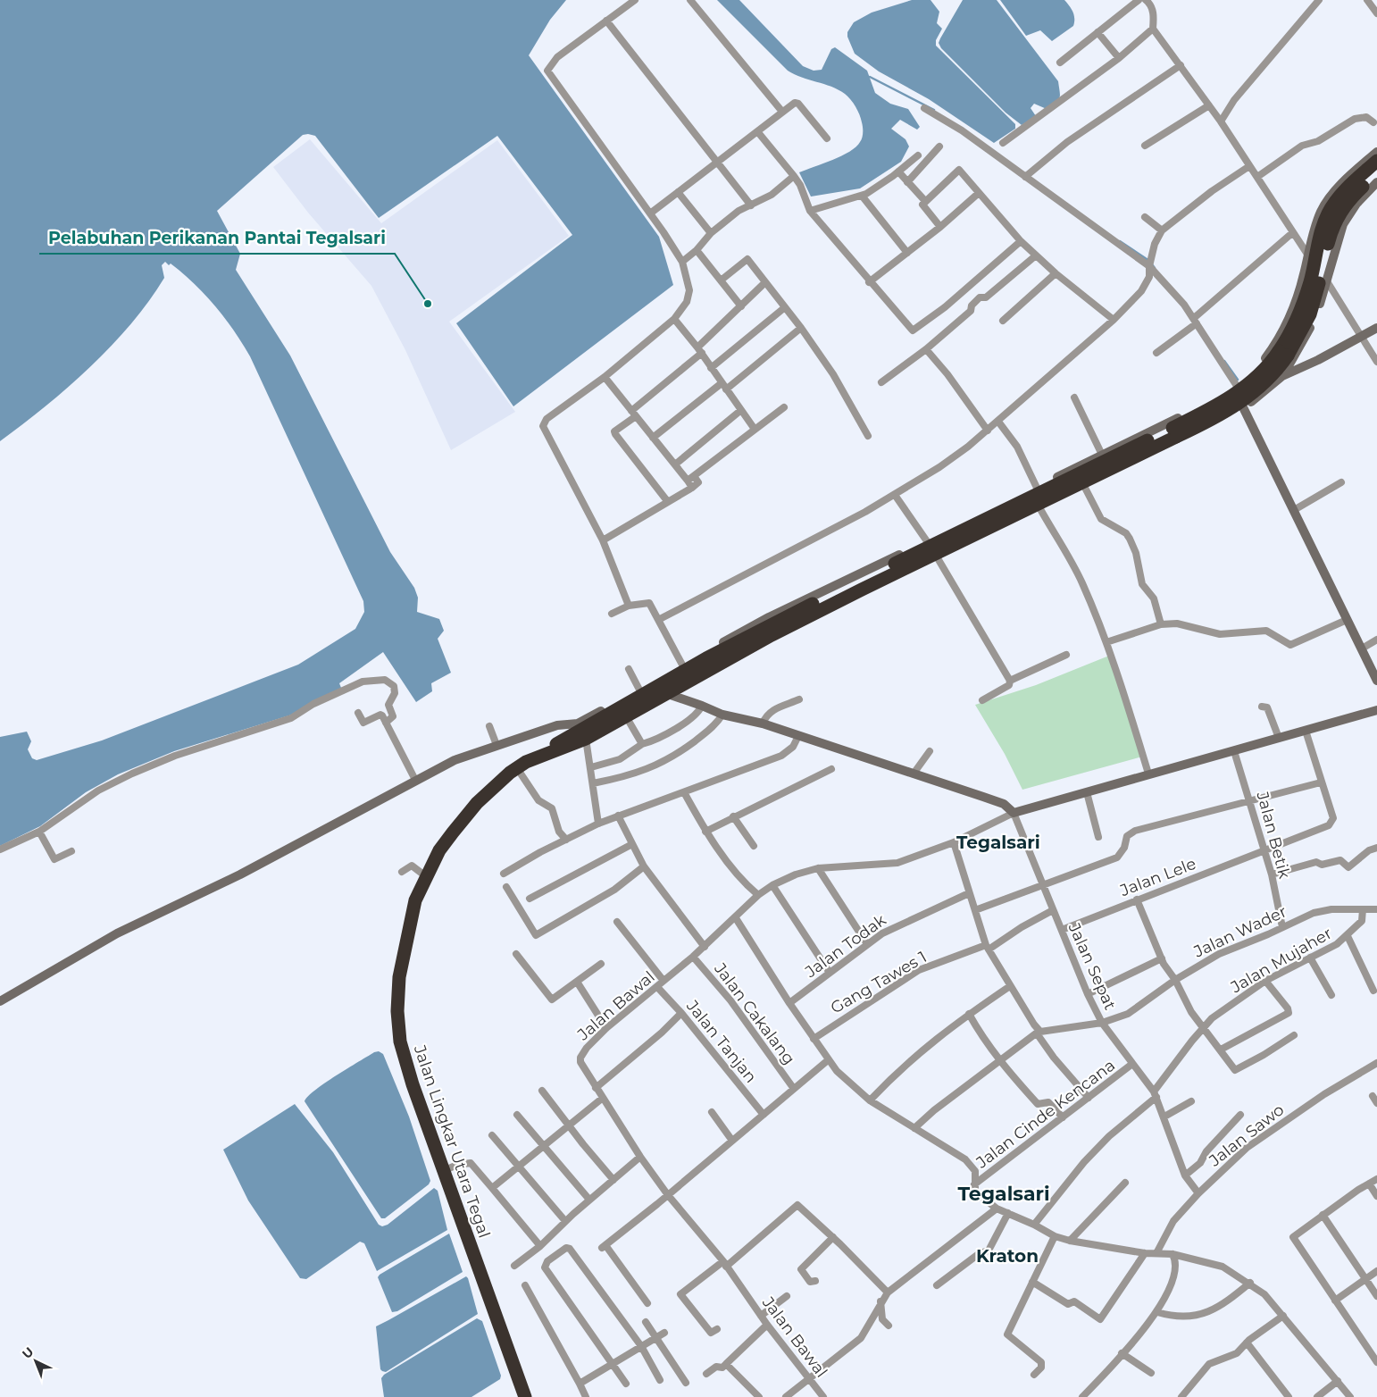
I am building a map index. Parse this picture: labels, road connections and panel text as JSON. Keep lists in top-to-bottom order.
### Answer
{
  "streets": {
    "highway": ["Jalan Lingkar Utara Tegal"],
    "street": [
      "Jalan Betik",
      "Jalan Lele",
      "Jalan Wader",
      "Jalan Todak",
      "Jalan Mujaher",
      "Jalan Sepat",
      "Gang Tawes 1",
      "Jalan Bawal",
      "Jalan Cakalang",
      "Jalan Tanjan",
      "Jalan Cinde Kencana",
      "Jalan Sawo"
    ]
  },
  "crossings": [
    ["Jalan Betik", "Jalan Lele"],
    ["Jalan Betik", "Jalan Wader"],
    ["Jalan Lele", "Jalan Sepat"],
    ["Jalan Wader", "Jalan Mujaher"],
    ["Jalan Wader", "Jalan Sepat"],
    ["Jalan Mujaher", "Jalan Sepat"],
    ["Jalan Sepat", "Gang Tawes 1"],
    ["Jalan Sepat", "Jalan Bawal"],
    ["Jalan Sepat", "Jalan Cinde Kencana"],
    ["Jalan Sepat", "Jalan Sawo"],
    ["Jalan Bawal", "Jalan Cakalang"],
    ["Jalan Bawal", "Jalan Tanjan"]
  ],
  "districts": ["Tegalsari", "Tegalsari", "Kraton"],
  "places": ["Pelabuhan Perikanan Pantai Tegalsari"],
  "north": "top left"
}
